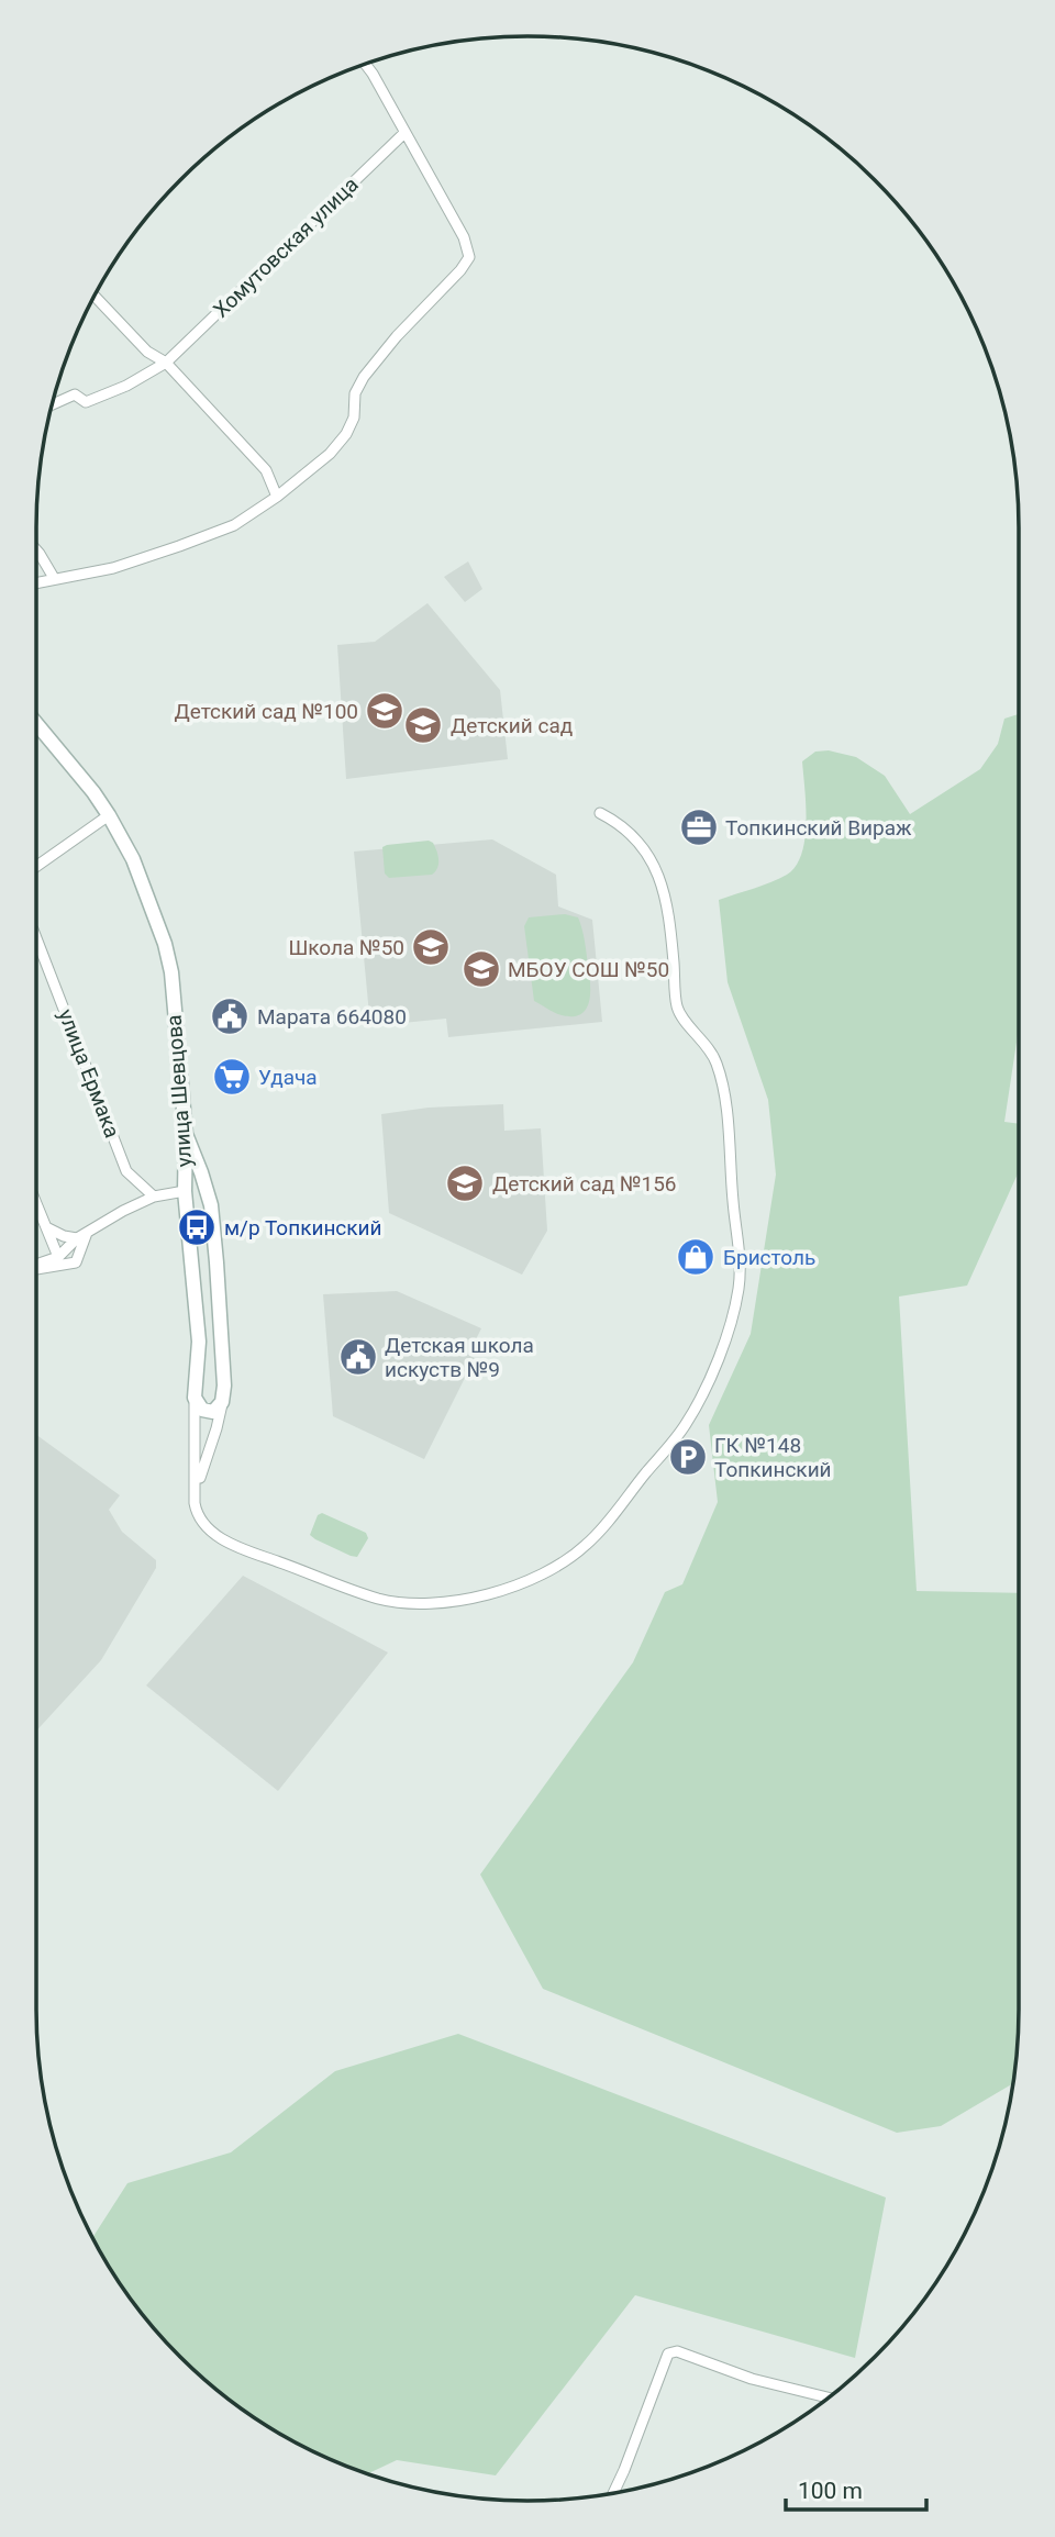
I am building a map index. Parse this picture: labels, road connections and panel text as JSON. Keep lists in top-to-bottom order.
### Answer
{
  "streets": {
    "main road": ["улица Шевцова"],
    "street": ["Хомутовская улица", "улица Ермака"]
  },
  "places": {
    "school or university": [
      "Детский сад №100",
      "Детский сад",
      "Школа №50",
      "МБОУ СОШ №50",
      "Детский сад №156"
    ],
    "office": ["Топкинский Вираж"],
    "public building": ["Марата 664080", "Детская школа искуств №9"],
    "supermarket": ["Удача"],
    "bus stop": ["м/р Топкинский"],
    "shop": ["Бристоль"],
    "parking": ["ГК №148 Топкинский"]
  },
  "scale_bar": "100 m"
}
